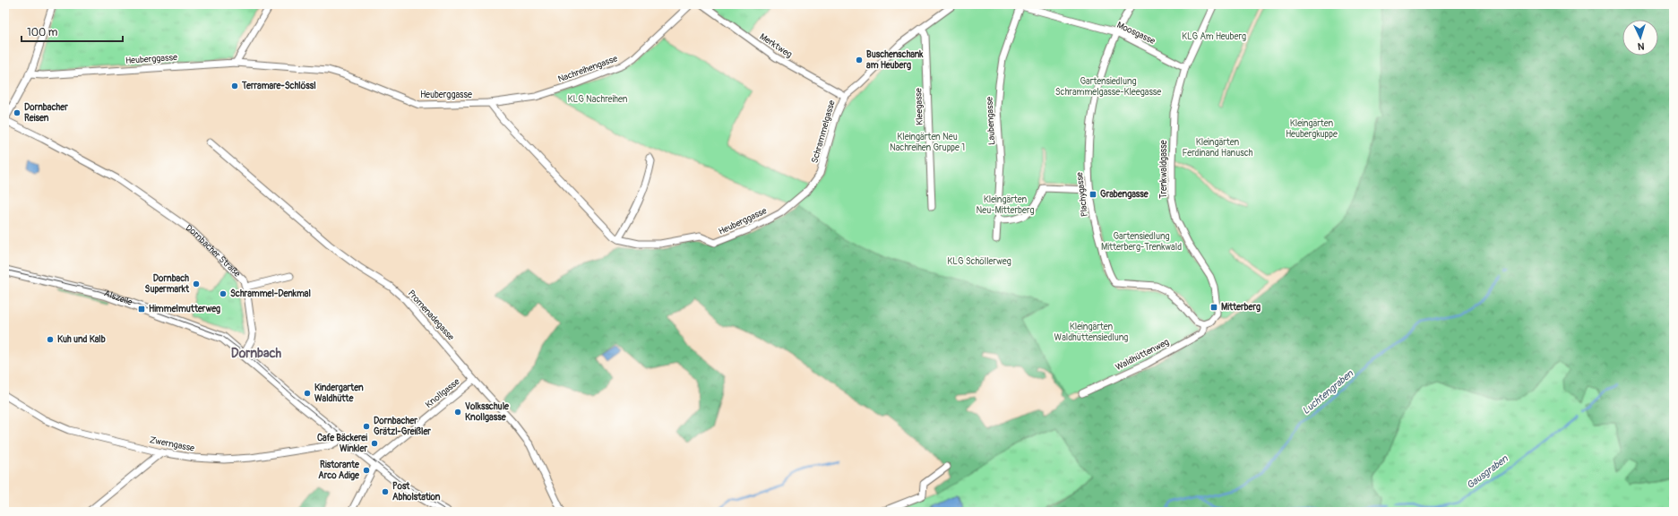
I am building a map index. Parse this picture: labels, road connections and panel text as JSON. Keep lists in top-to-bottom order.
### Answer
{
  "streets": {
    "main road": ["Alszeile"],
    "street": [
      "Moosgasse",
      "Merktweg",
      "Heuberggasse",
      "Nachreihengasse",
      "Kleegasse",
      "Laubengasse",
      "Schrammelgasse",
      "Trenkwaldgasse",
      "Plachygasse",
      "Dornbacher Straße",
      "Promenadegasse",
      "Waldhüttenweg",
      "Knollgasse",
      "Zwerngasse"
    ]
  },
  "crossings": [
    ["Moosgasse", "Laubengasse"],
    ["Moosgasse", "Trenkwaldgasse"],
    ["Moosgasse", "Plachygasse"],
    ["Merktweg", "Schrammelgasse"],
    ["Heuberggasse", "Nachreihengasse"],
    ["Heuberggasse", "Schrammelgasse"],
    ["Kleegasse", "Schrammelgasse"],
    ["Trenkwaldgasse", "Plachygasse"],
    ["Trenkwaldgasse", "Waldhüttenweg"],
    ["Plachygasse", "Waldhüttenweg"],
    ["Dornbacher Straße", "Alszeile"],
    ["Promenadegasse", "Knollgasse"]
  ],
  "districts": ["Dornbach"],
  "water": ["Luchtengraben", "Gausgraben"],
  "parks": [
    "KLG Am Heuberg",
    "Gartensiedlung Schrammelgasse-Kleegasse",
    "KLG Nachreihen",
    "Kleingärten Heubergkuppe",
    "Kleingärten Neu Nachreihen Gruppe 1",
    "Kleingärten Ferdinand Hanusch",
    "Kleingärten Neu-Mitterberg",
    "Gartensiedlung Mitterberg-Trenkwald",
    "KLG Schöllerweg",
    "Kleingärten Waldhüttensiedlung"
  ],
  "places": {
    "other": [
      "Buschenschank am Heuberg",
      "Terramare-Schlössl",
      "Dornbacher Reisen",
      "Dornbach Supermarkt",
      "Schrammel-Denkmal",
      "Kuh und Kalb",
      "Kindergarten Waldhütte",
      "Volksschule Knollgasse",
      "Dornbacher Grätzl-Greißler",
      "Cafe Bäckerei Winkler",
      "Ristorante Arco Adige",
      "Post Abholstation"
    ],
    "transit": ["Grabengasse", "Mitterberg", "Himmelmutterweg"]
  },
  "scale_bar": "100 m",
  "north": "bottom"
}
